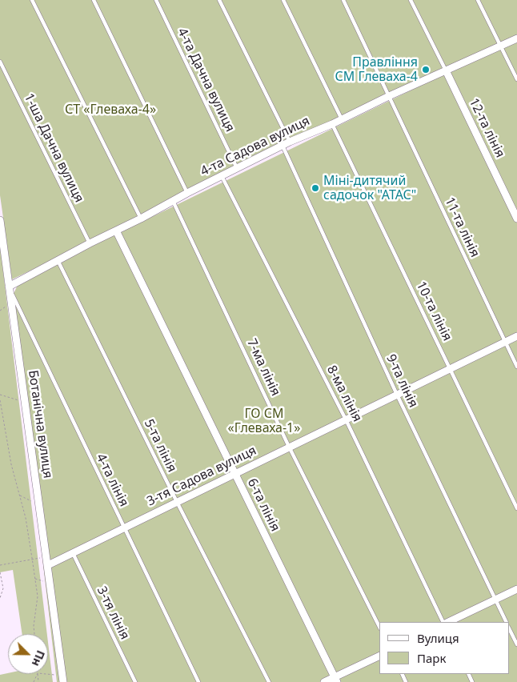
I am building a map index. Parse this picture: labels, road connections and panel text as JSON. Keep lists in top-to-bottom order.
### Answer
{
  "streets": {
    "street": [
      "12-та лінія",
      "4-та Садова вулиця",
      "Ботанічна вулиця",
      "3-тя Садова вулиця",
      "6-та лінія"
    ],
    "lane": [
      "4-та Дачна вулиця",
      "1-ша Дачна вулиця",
      "11-та лінія",
      "10-та лінія",
      "7-ма лінія",
      "9-та лінія",
      "8-ма лінія",
      "5-та лінія",
      "4-та лінія",
      "3-тя лінія"
    ]
  },
  "crossings": [
    ["4-та Дачна вулиця", "4-та Садова вулиця"],
    ["12-та лінія", "4-та Садова вулиця"],
    ["4-та Садова вулиця", "1-ша Дачна вулиця"],
    ["4-та Садова вулиця", "11-та лінія"],
    ["4-та Садова вулиця", "10-та лінія"],
    ["4-та Садова вулиця", "7-ма лінія"],
    ["4-та Садова вулиця", "9-та лінія"],
    ["4-та Садова вулиця", "8-ма лінія"],
    ["4-та Садова вулиця", "Ботанічна вулиця"],
    ["4-та Садова вулиця", "5-та лінія"],
    ["4-та Садова вулиця", "4-та лінія"],
    ["4-та Садова вулиця", "6-та лінія"],
    ["11-та лінія", "3-тя Садова вулиця"],
    ["10-та лінія", "3-тя Садова вулиця"],
    ["7-ма лінія", "3-тя Садова вулиця"],
    ["9-та лінія", "3-тя Садова вулиця"],
    ["8-ма лінія", "3-тя Садова вулиця"],
    ["Ботанічна вулиця", "3-тя Садова вулиця"],
    ["Ботанічна вулиця", "4-та лінія"],
    ["5-та лінія", "3-тя Садова вулиця"],
    ["3-тя Садова вулиця", "4-та лінія"],
    ["3-тя Садова вулиця", "6-та лінія"],
    ["3-тя Садова вулиця", "3-тя лінія"]
  ],
  "parks": ["СТ «Глеваха-4»", "ГО СМ «Глеваха-1»"],
  "places": ["Правління СМ Глеваха-4", "Міні-дитячий садочок \"АТАС\""],
  "legend": ["Вулиця", "Парк"],
  "north": "bottom right"
}
